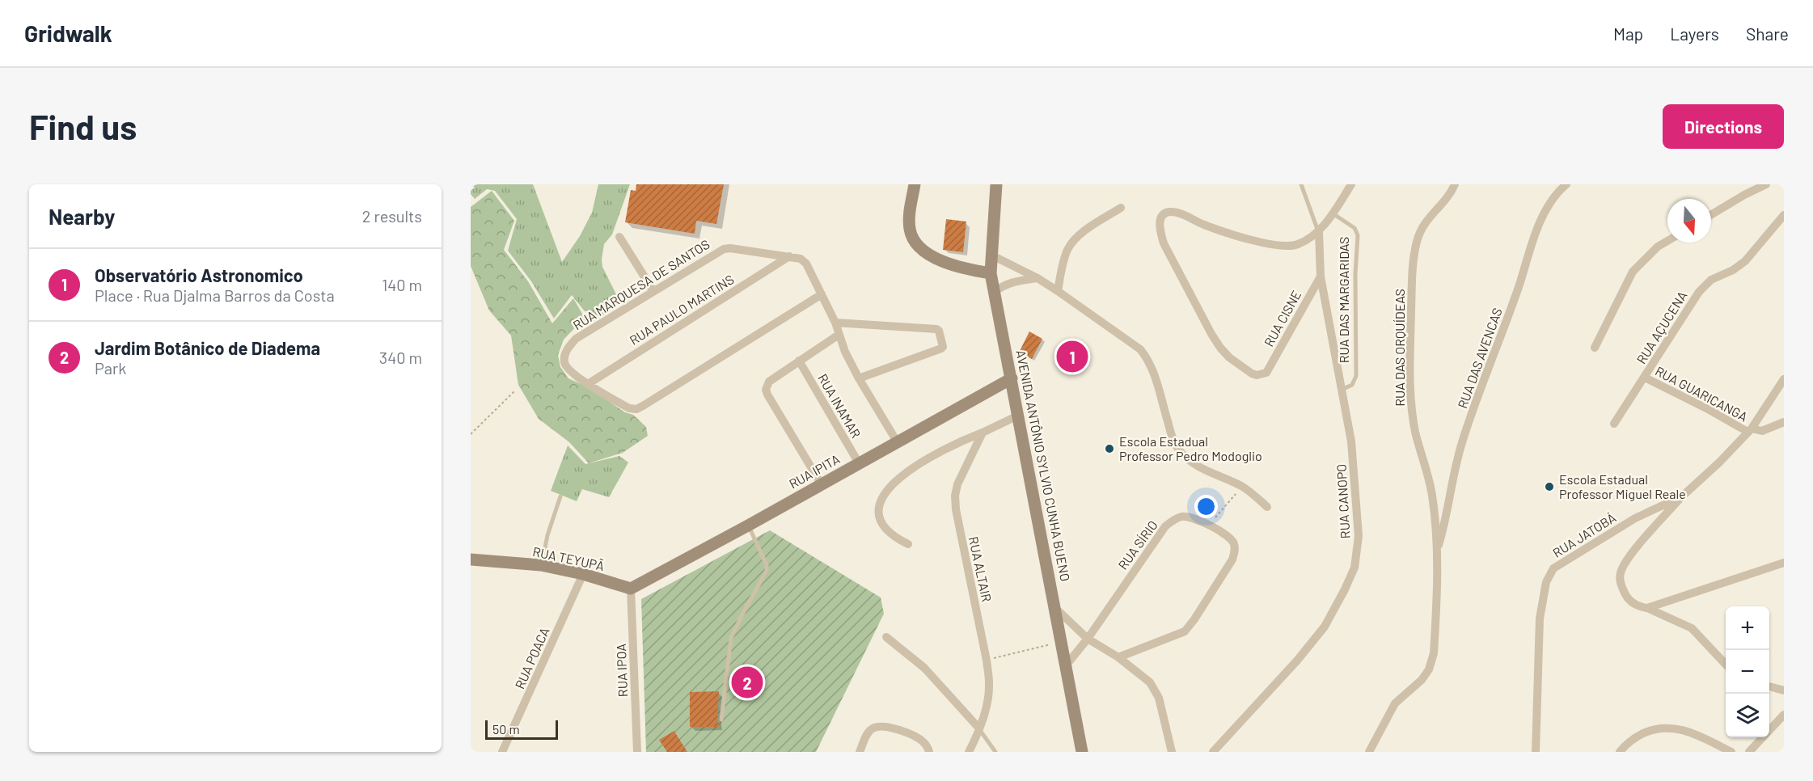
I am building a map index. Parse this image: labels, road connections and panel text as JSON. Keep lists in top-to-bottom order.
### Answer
{
  "streets": {
    "main road": ["AVENIDA ANTÔNIO SYLVIO CUNHA BUENO", "RUA IPITA", "RUA TEYUPÃ"],
    "street": [
      "RUA MARQUESA DE SANTOS",
      "RUA DAS MARGARIDAS",
      "RUA PAULO MARTINS",
      "RUA CISNE",
      "RUA AÇUCENA",
      "RUA DAS ORQUÍDEAS",
      "RUA DAS AVENCAS",
      "RUA GUARICANGA",
      "RUA INAMAR",
      "RUA CANOPO",
      "RUA JATOBÁ",
      "RUA SÍRIO",
      "RUA ALTAIR",
      "RUA POACA",
      "RUA IPOA"
    ]
  },
  "crossings": [
    ["RUA MARQUESA DE SANTOS", "RUA PAULO MARTINS"],
    ["RUA DAS MARGARIDAS", "RUA CISNE"],
    ["RUA DAS MARGARIDAS", "RUA CANOPO"],
    ["RUA CISNE", "RUA CANOPO"],
    ["RUA AÇUCENA", "RUA GUARICANGA"],
    ["RUA DAS ORQUÍDEAS", "RUA DAS AVENCAS"],
    ["RUA GUARICANGA", "RUA JATOBÁ"],
    ["RUA INAMAR", "RUA IPITA"],
    ["AVENIDA ANTÔNIO SYLVIO CUNHA BUENO", "RUA IPITA"],
    ["AVENIDA ANTÔNIO SYLVIO CUNHA BUENO", "RUA SÍRIO"],
    ["RUA IPITA", "RUA TEYUPÃ"],
    ["RUA IPITA", "RUA IPOA"],
    ["RUA TEYUPÃ", "RUA POACA"],
    ["RUA TEYUPÃ", "RUA IPOA"]
  ],
  "places": ["Escola Estadual Professor Pedro Modoglio", "Escola Estadual Professor Miguel Reale"],
  "scale_bar": "50 m",
  "north": "bottom",
  "page": {
    "header": "Gridwalk",
    "nav": ["Map", "Layers", "Share"],
    "buttons": "Directions",
    "title": "Find us",
    "heading": ["Nearby", "2 results"],
    "list": [
      {
        "mark": "1",
        "name": "Observatório Astronomico",
        "note": "Place · Rua Djalma Barros da Costa",
        "value": "140 m"
      },
      {
        "mark": "2",
        "name": "Jardim Botânico de Diadema",
        "note": "Park",
        "value": "340 m"
      }
    ],
    "pins": ["1", "2"],
    "map_buttons": ["+", "−"],
    "scale": "50 m"
  }
}
